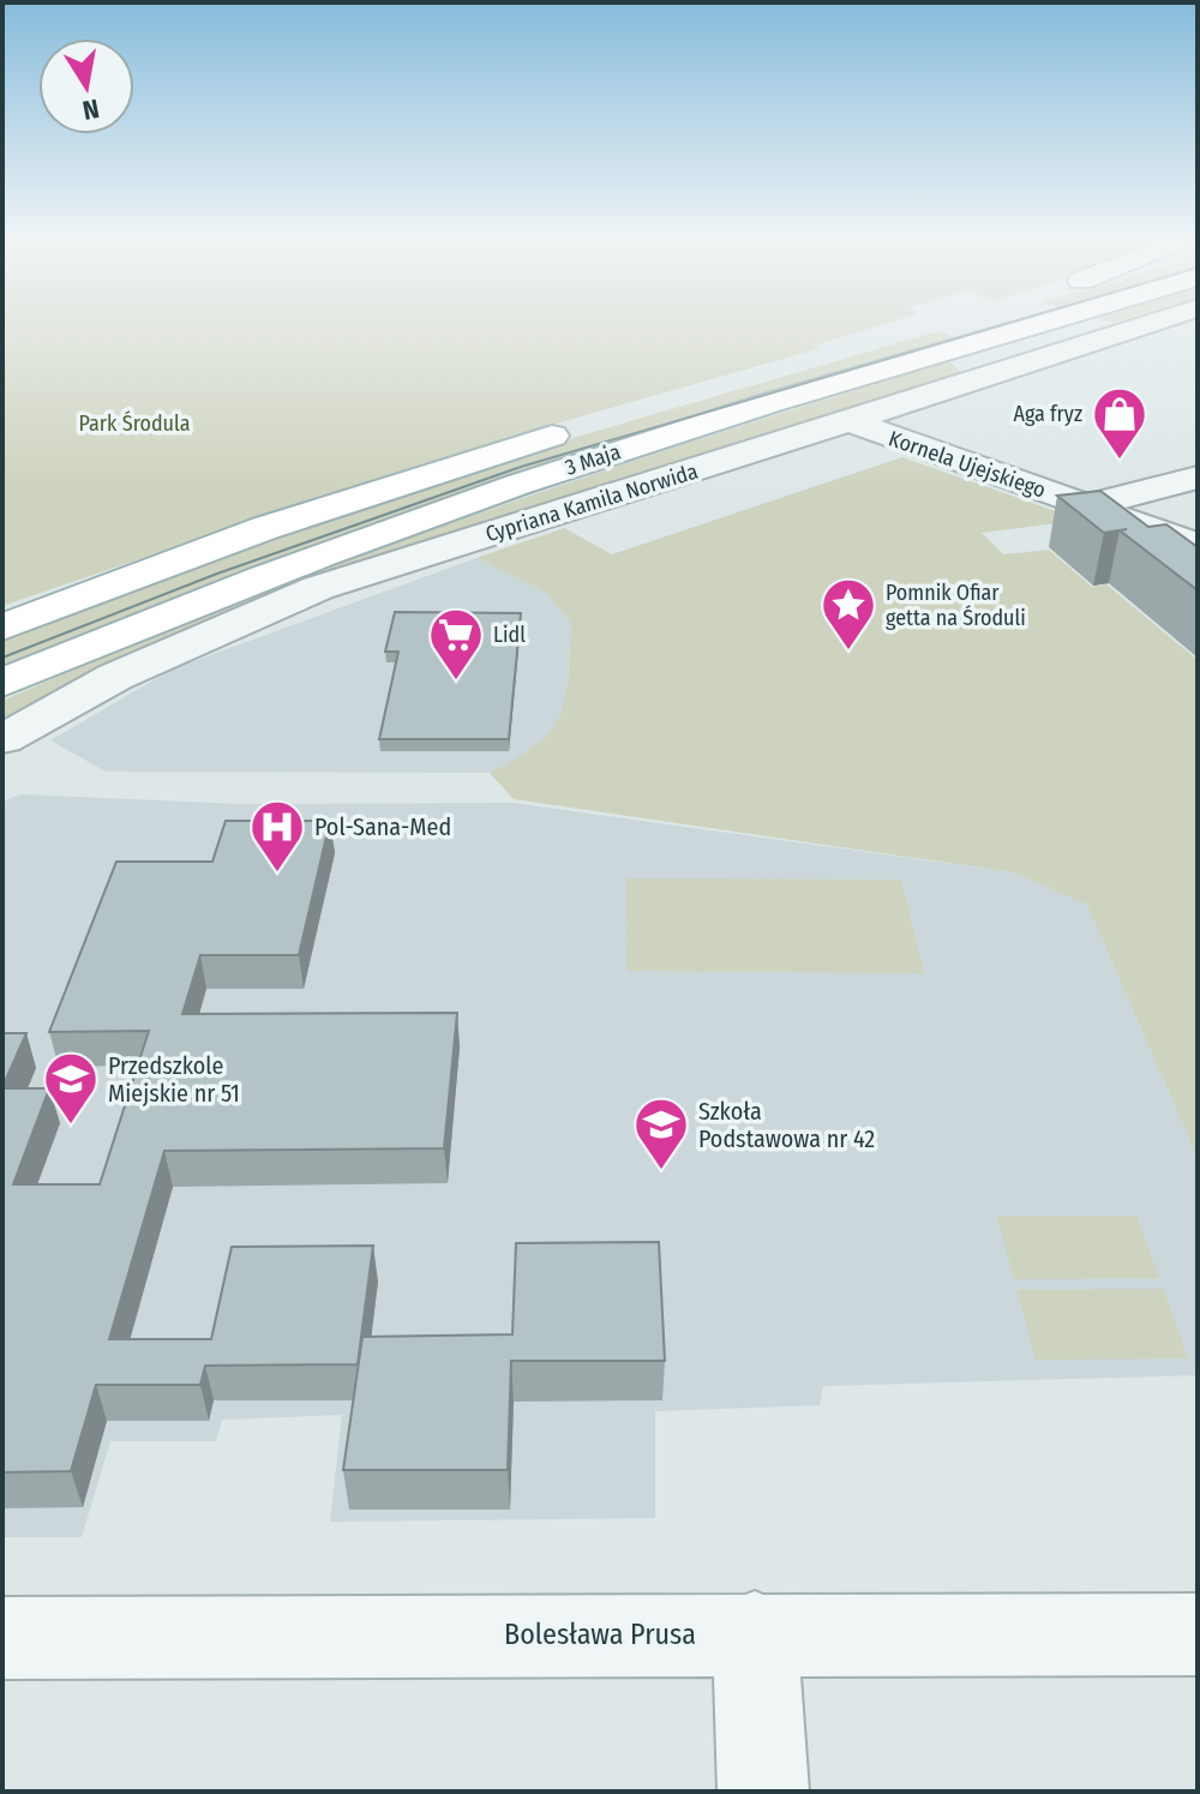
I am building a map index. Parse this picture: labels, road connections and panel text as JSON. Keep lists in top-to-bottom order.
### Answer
{
  "streets": {
    "main road": ["3 Maja"],
    "street": ["Kornela Ujejskiego", "Cypriana Kamila Norwida", "Bolesława Prusa"]
  },
  "crossings": [
    ["Kornela Ujejskiego", "Cypriana Kamila Norwida"]
  ],
  "parks": ["Park Środula"],
  "places": {
    "shop": ["Aga fryz"],
    "place": ["Pomnik Ofiar getta na Środuli"],
    "supermarket": ["Lidl"],
    "hospital": ["Pol-Sana-Med"],
    "school or university": ["Przedszkole Miejskie nr 51", "Szkoła Podstawowa nr 42"]
  },
  "north": "bottom"
}
